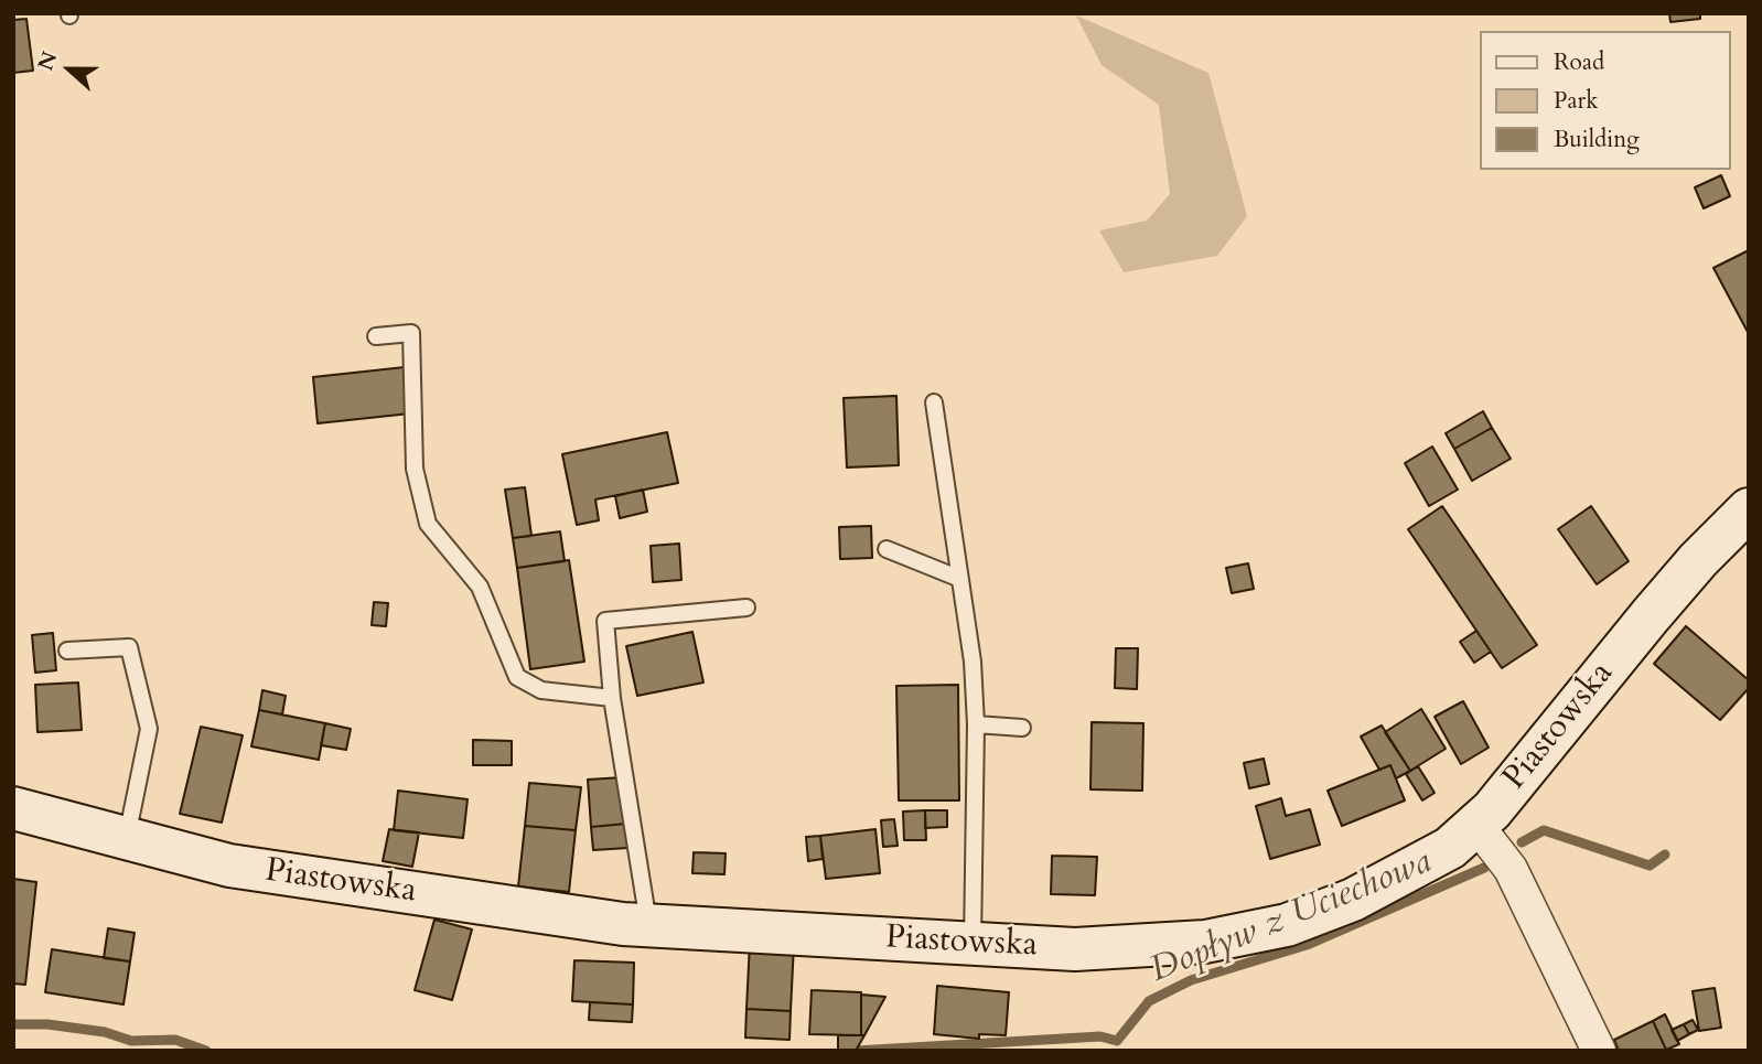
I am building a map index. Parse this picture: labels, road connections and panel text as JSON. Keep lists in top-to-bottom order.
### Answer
{
  "streets": {
    "street": ["Piastowska"]
  },
  "water": ["Dopływ z Uciechowa"],
  "legend": ["Road", "Park", "Building"],
  "north": "left"
}
